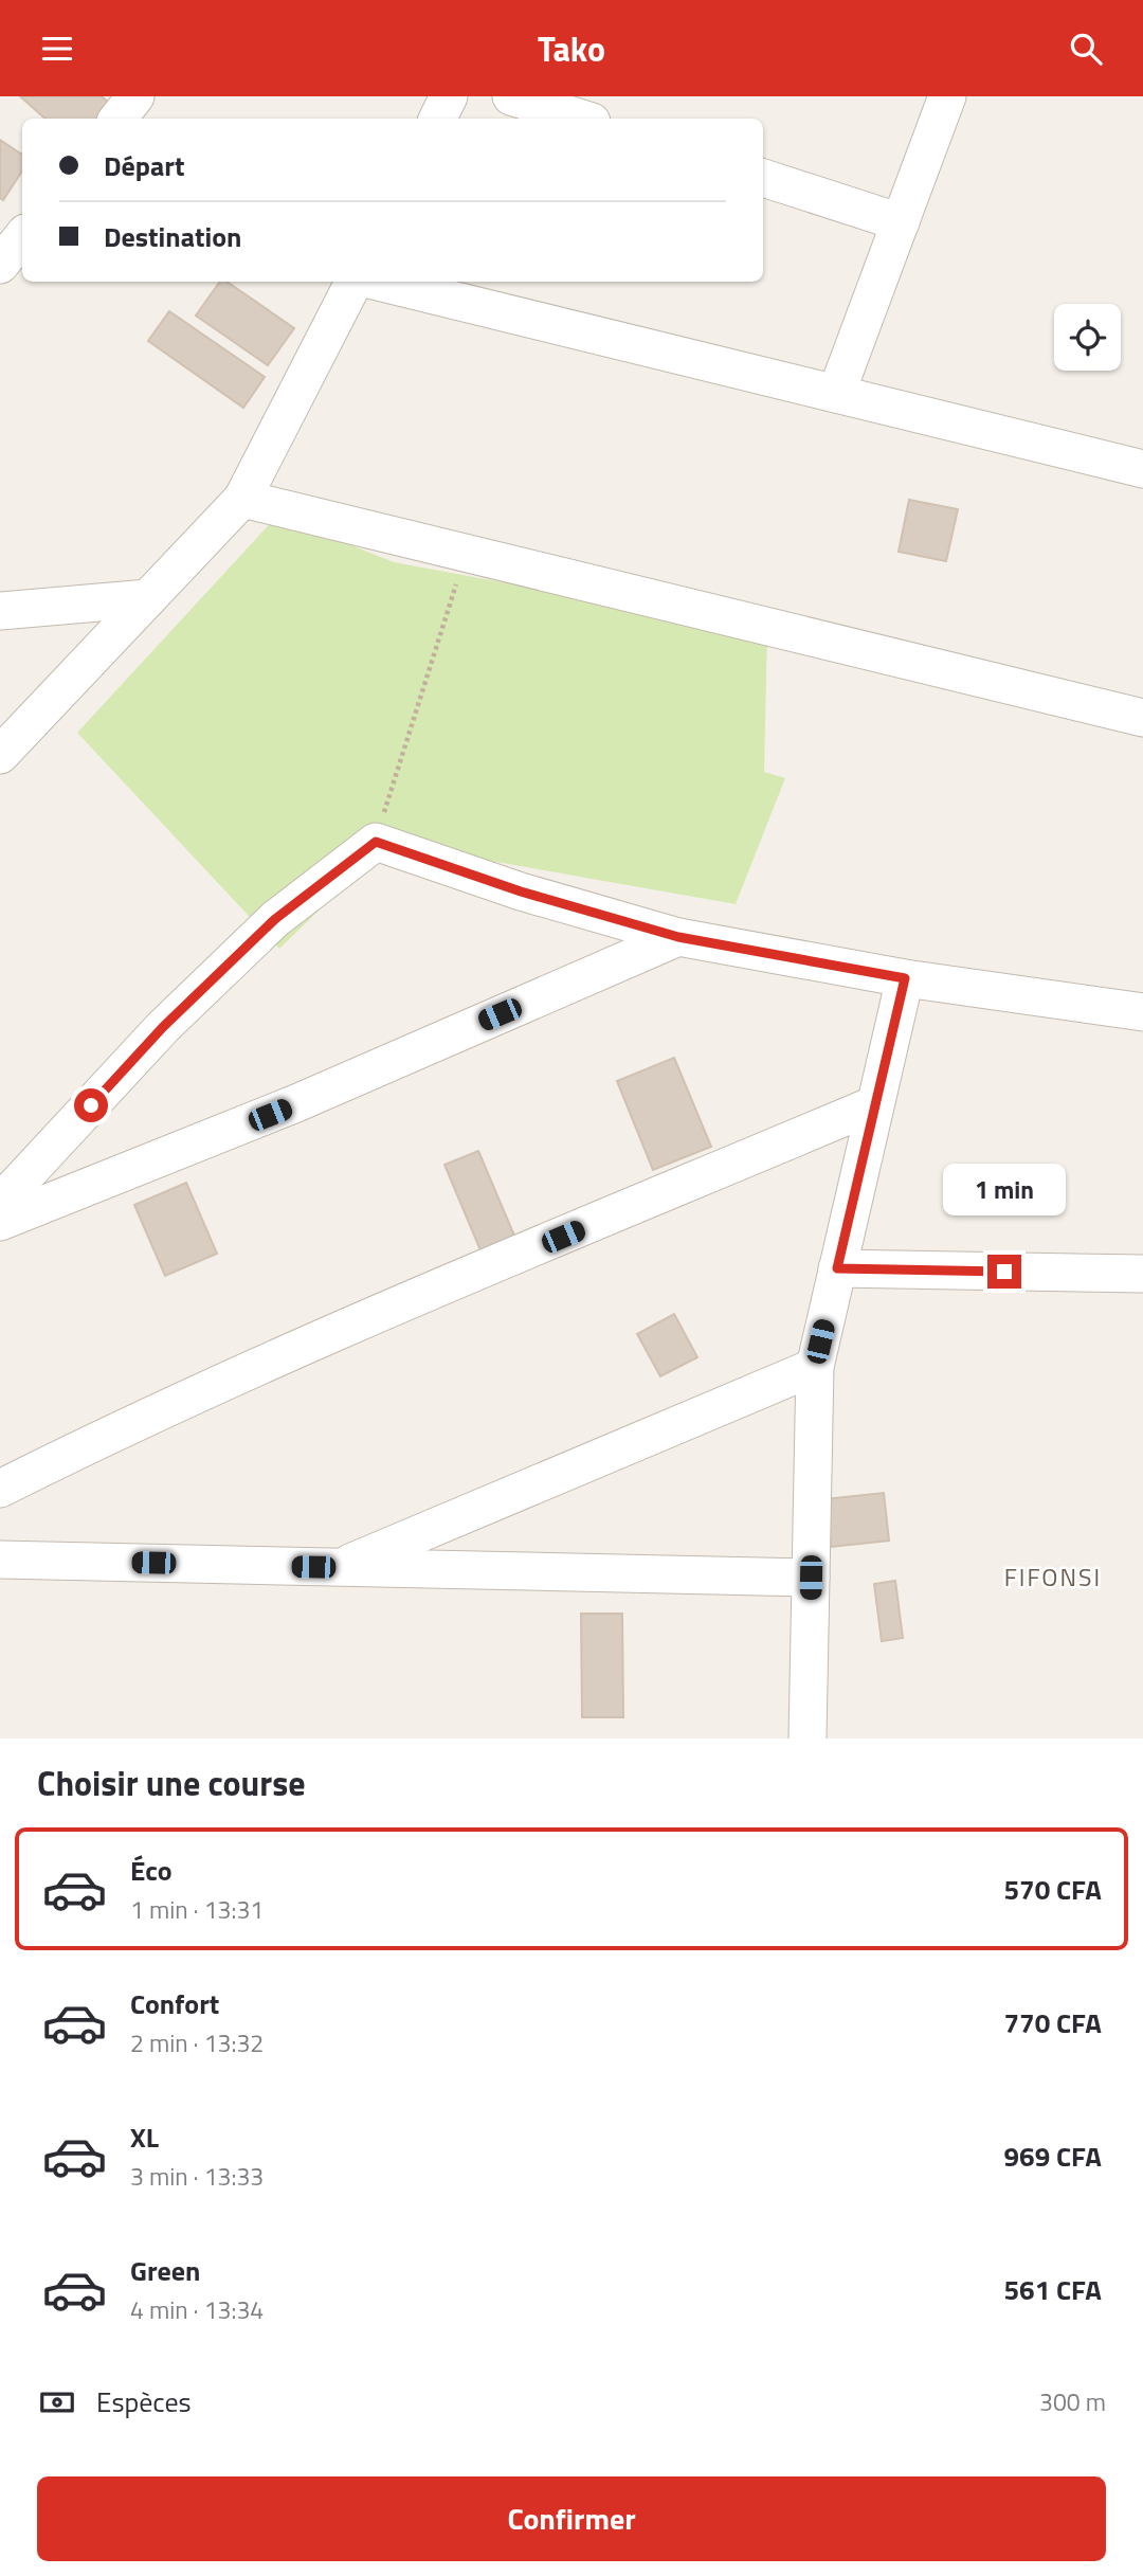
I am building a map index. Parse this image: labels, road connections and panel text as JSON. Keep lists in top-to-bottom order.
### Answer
{
  "districts": ["FIFONSI"],
  "page": {
    "header": "Tako",
    "banner": ["Départ", "Destination"],
    "bubble": "1 min",
    "heading": "Choisir une course",
    "list": [
      {
        "name": "Éco",
        "note": "1 min · 13:31",
        "value": "570 CFA"
      },
      {
        "name": "Confort",
        "note": "2 min · 13:32",
        "value": "770 CFA"
      },
      {
        "name": "XL",
        "note": "3 min · 13:33",
        "value": "969 CFA"
      },
      {
        "name": "Green",
        "note": "4 min · 13:34",
        "value": "561 CFA"
      }
    ],
    "pay": ["Espèces", "300 m"],
    "buttons": "Confirmer"
  }
}
